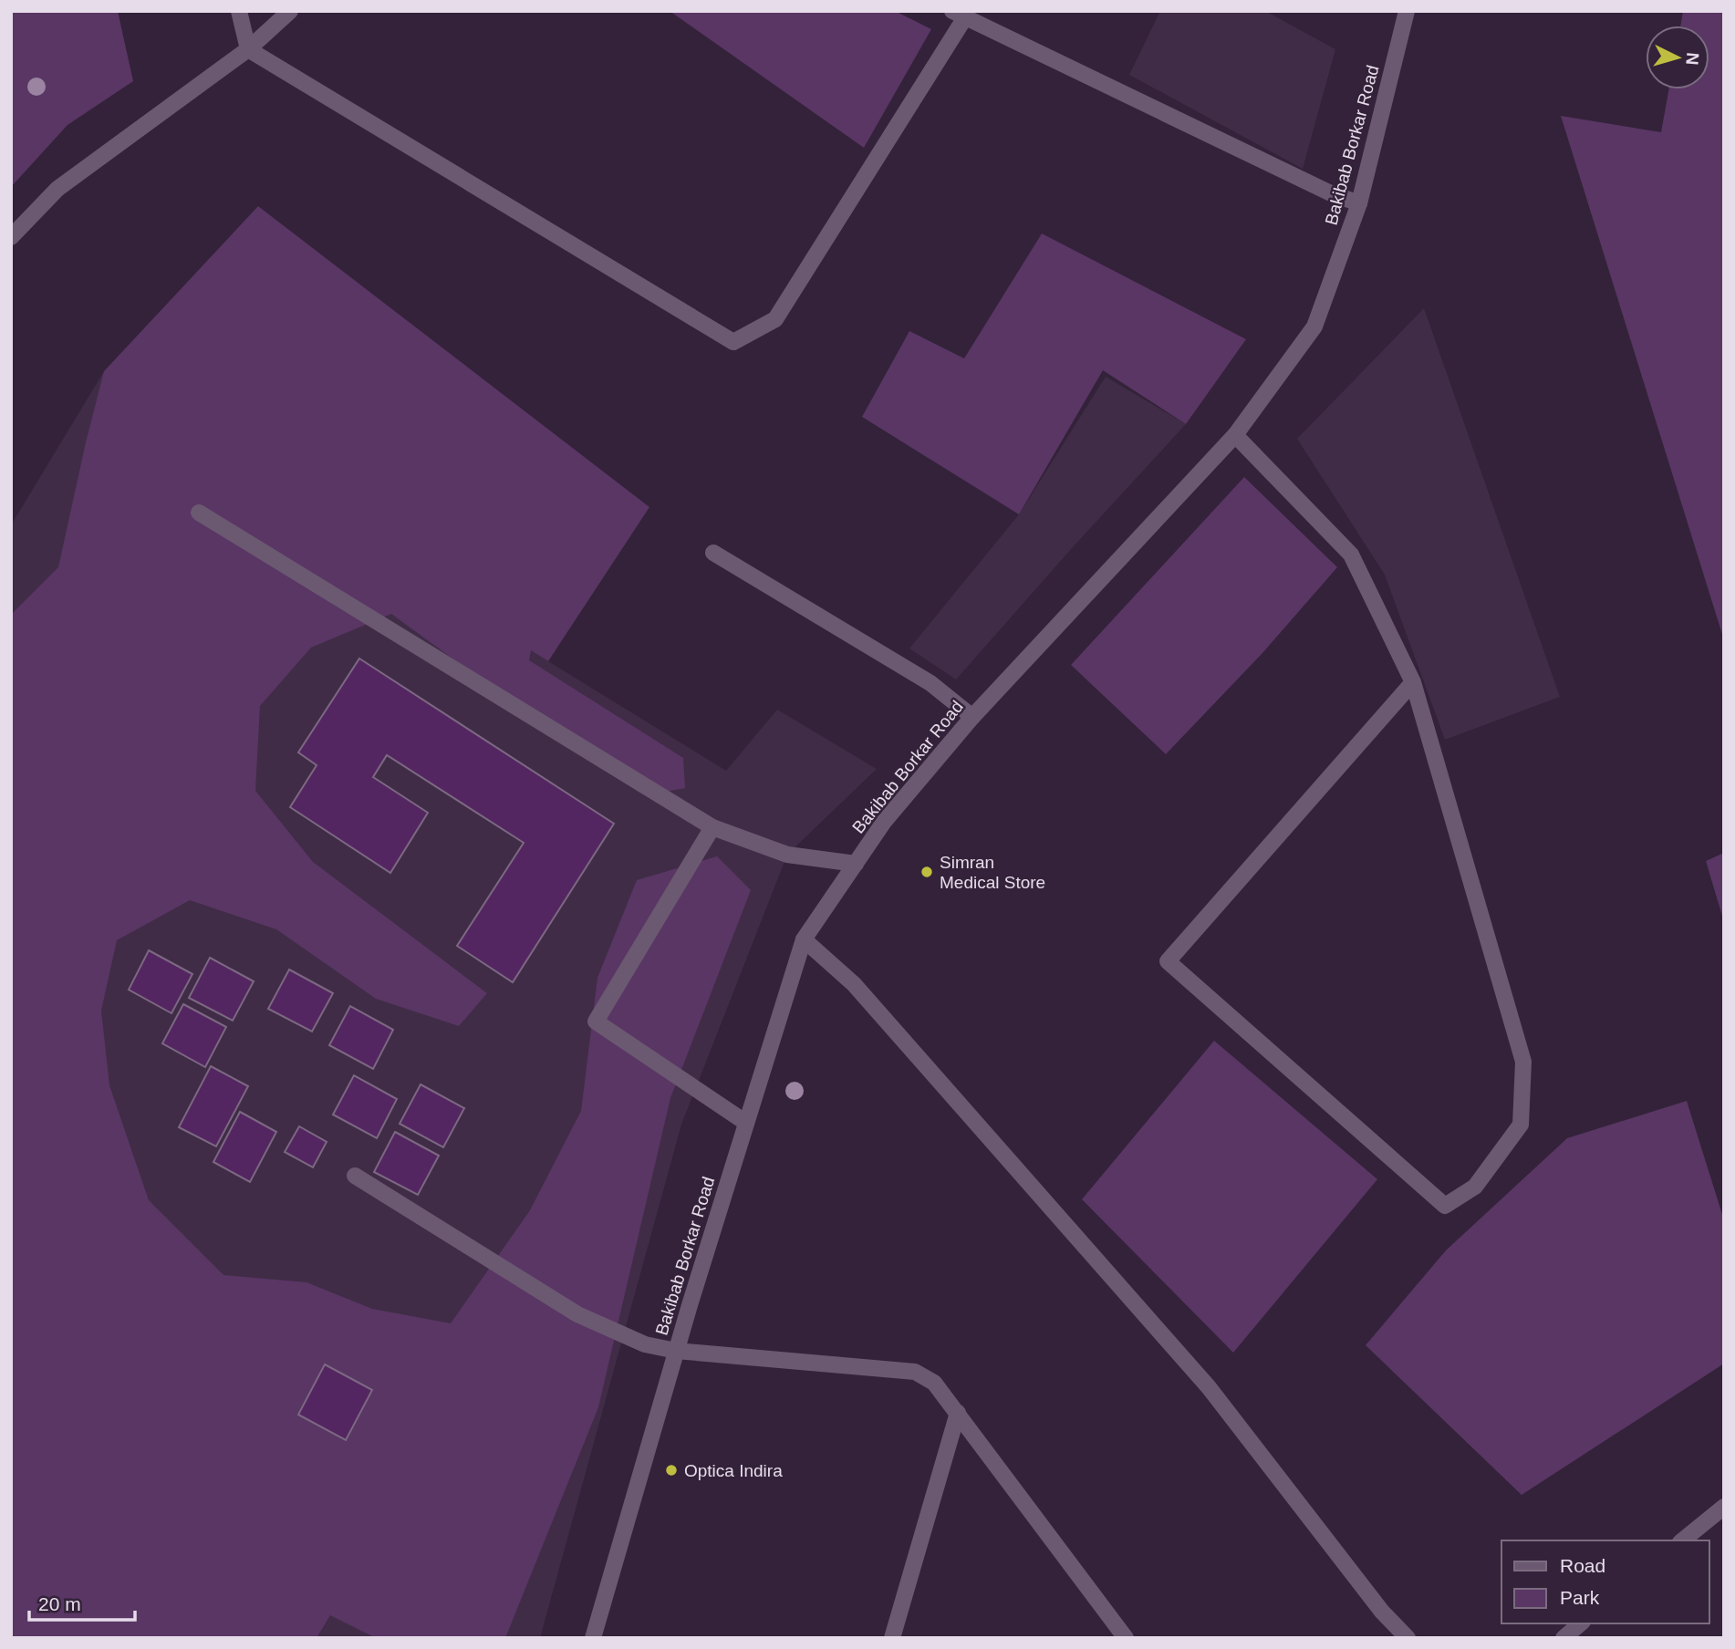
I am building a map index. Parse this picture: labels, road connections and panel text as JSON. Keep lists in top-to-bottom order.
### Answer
{
  "streets": {
    "street": ["Bakibab Borkar Road"]
  },
  "places": ["Simran Medical Store", "Optica Indira"],
  "legend": ["Road", "Park"],
  "scale_bar": "20 m",
  "north": "right"
}
